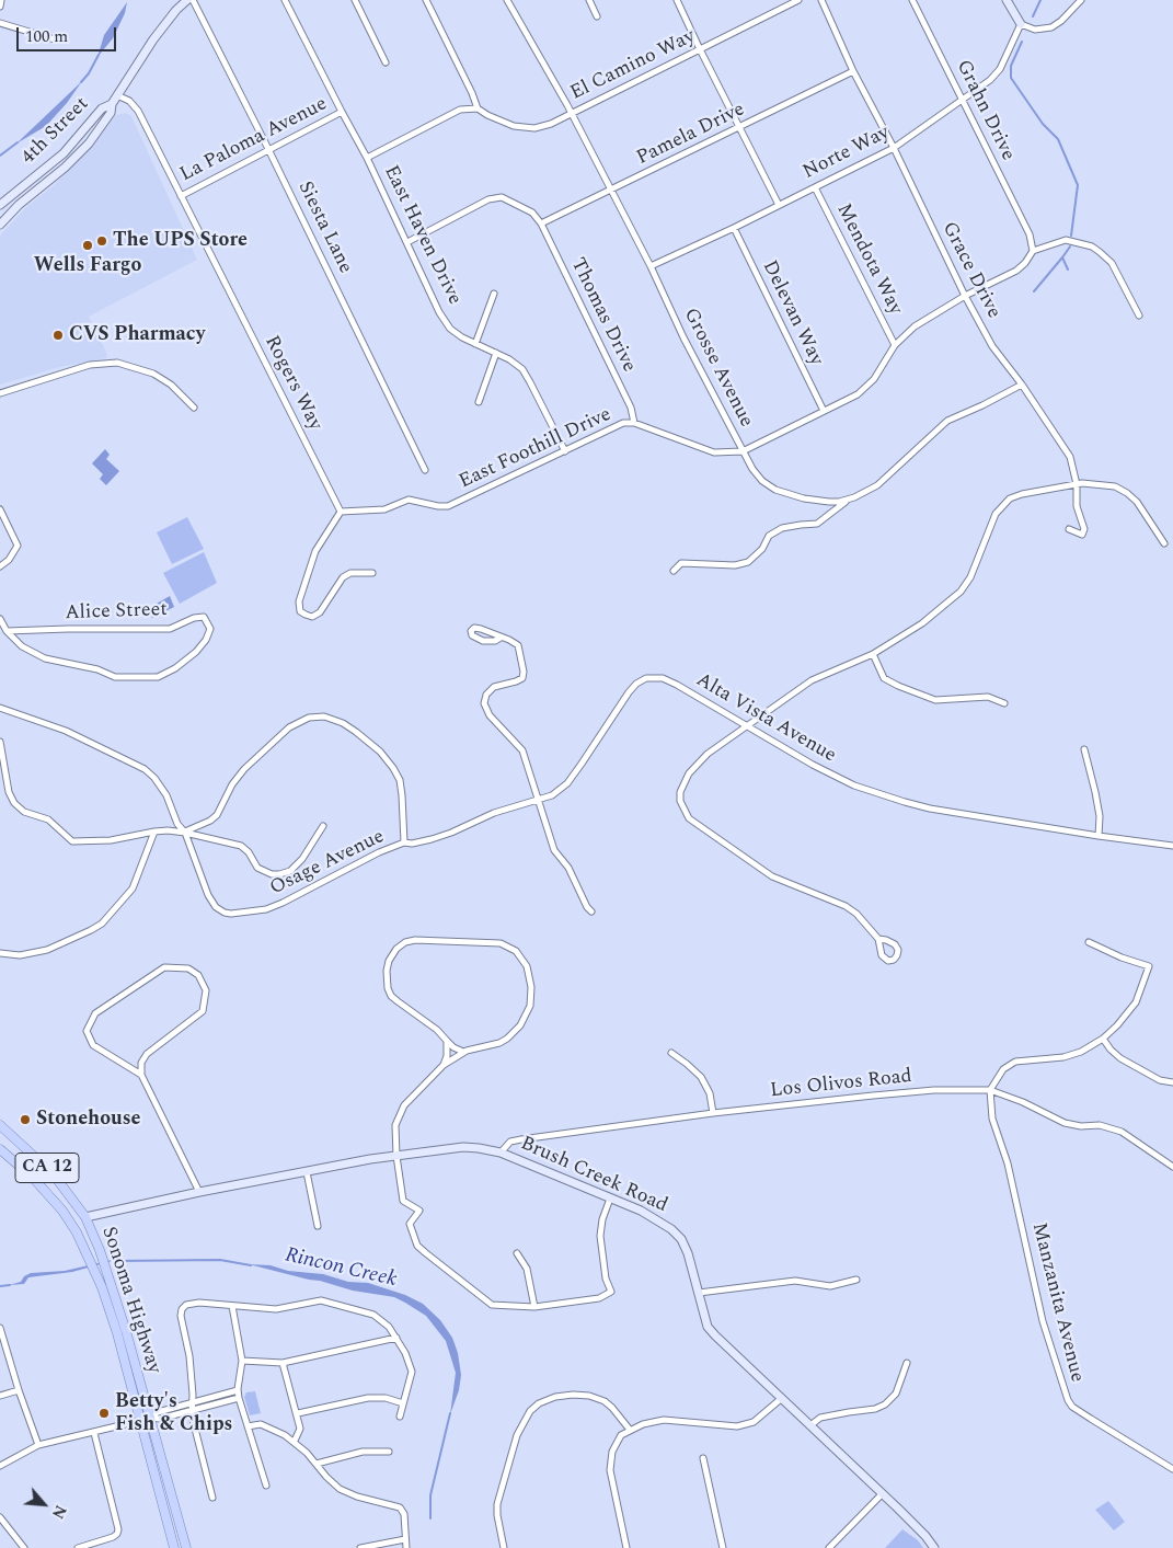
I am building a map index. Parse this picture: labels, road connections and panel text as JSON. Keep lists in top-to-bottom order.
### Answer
{
  "streets": {
    "main road": ["CA 12", "Sonoma Highway"],
    "street": [
      "El Camino Way",
      "Grahn Drive",
      "4th Street",
      "Pamela Drive",
      "La Paloma Avenue",
      "Norte Way",
      "Siesta Lane",
      "East Haven Drive",
      "Mendota Way",
      "Grace Drive",
      "Delevan Way",
      "Thomas Drive",
      "Grosse Avenue",
      "Rogers Way",
      "East Foothill Drive",
      "Alice Street",
      "Alta Vista Avenue",
      "Osage Avenue",
      "Los Olivos Road",
      "Brush Creek Road",
      "Manzanita Avenue"
    ]
  },
  "crossings": [
    ["El Camino Way", "Grosse Avenue"],
    ["Grahn Drive", "Norte Way"],
    ["Grahn Drive", "East Foothill Drive"],
    ["4th Street", "Rogers Way"],
    ["Pamela Drive", "Grace Drive"],
    ["Pamela Drive", "Thomas Drive"],
    ["Pamela Drive", "Grosse Avenue"],
    ["La Paloma Avenue", "Siesta Lane"],
    ["La Paloma Avenue", "East Haven Drive"],
    ["La Paloma Avenue", "Rogers Way"],
    ["Norte Way", "Mendota Way"],
    ["Norte Way", "Grace Drive"],
    ["Norte Way", "Delevan Way"],
    ["Norte Way", "Grosse Avenue"],
    ["East Haven Drive", "East Foothill Drive"],
    ["Mendota Way", "East Foothill Drive"],
    ["Grace Drive", "Grosse Avenue"],
    ["Grace Drive", "East Foothill Drive"],
    ["Delevan Way", "East Foothill Drive"],
    ["Thomas Drive", "East Foothill Drive"],
    ["Grosse Avenue", "East Foothill Drive"],
    ["Rogers Way", "East Foothill Drive"],
    ["Alta Vista Avenue", "Osage Avenue"],
    ["Los Olivos Road", "Brush Creek Road"],
    ["Los Olivos Road", "Manzanita Avenue"],
    ["Brush Creek Road", "Sonoma Highway"]
  ],
  "water": ["Rincon Creek"],
  "places": [
    "The UPS Store",
    "Wells Fargo",
    "CVS Pharmacy",
    "Stonehouse",
    "Betty's Fish & Chips"
  ],
  "scale_bar": "100 m",
  "north": "bottom right"
}
